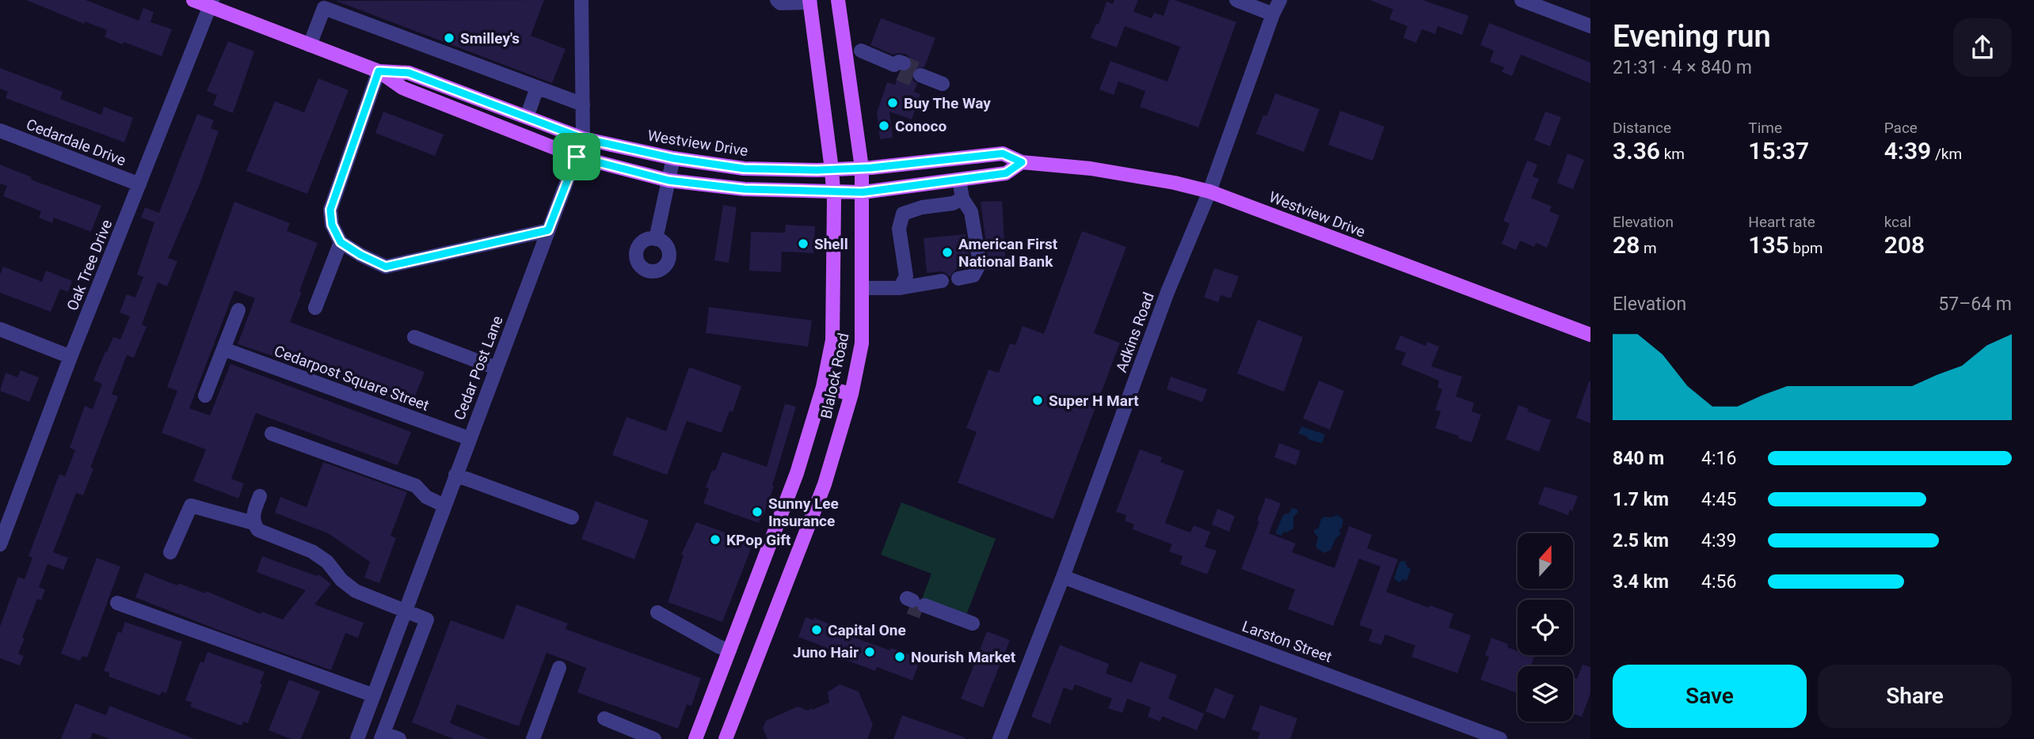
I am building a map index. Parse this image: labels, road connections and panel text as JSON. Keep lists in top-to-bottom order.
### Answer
{
  "streets": {
    "main road": ["Westview Drive", "Blalock Road"],
    "street": [
      "Cedardale Drive",
      "Oak Tree Drive",
      "Adkins Road",
      "Cedar Post Lane",
      "Cedarpost Square Street",
      "Larston Street"
    ]
  },
  "crossings": [
    ["Cedardale Drive", "Oak Tree Drive"],
    ["Westview Drive", "Oak Tree Drive"],
    ["Westview Drive", "Adkins Road"],
    ["Westview Drive", "Cedar Post Lane"],
    ["Westview Drive", "Blalock Road"],
    ["Adkins Road", "Larston Street"],
    ["Cedar Post Lane", "Cedarpost Square Street"]
  ],
  "places": [
    "Smilley's",
    "Buy The Way",
    "Conoco",
    "Shell",
    "American First National Bank",
    "Super H Mart",
    "Sunny Lee Insurance",
    "KPop Gift",
    "Capital One",
    "Juno Hair",
    "Nourish Market"
  ],
  "north": "top",
  "page": {
    "heading": ["Evening run", "21:31 · 4 × 840 m"],
    "stats": [
      ["Distance", "3.36 km"],
      ["Time", "15:37"],
      ["Pace", "4:39 /km"],
      ["Elevation", "28 m"],
      ["Heart rate", "135 bpm"],
      ["kcal", "208"]
    ],
    "chart": ["Elevation", "57–64 m"],
    "list": [
      {
        "name": "840 m",
        "note": "4:16"
      },
      {
        "name": "1.7 km",
        "note": "4:45"
      },
      {
        "name": "2.5 km",
        "note": "4:39"
      },
      {
        "name": "3.4 km",
        "note": "4:56"
      }
    ],
    "buttons": ["Save", "Share"]
  }
}
